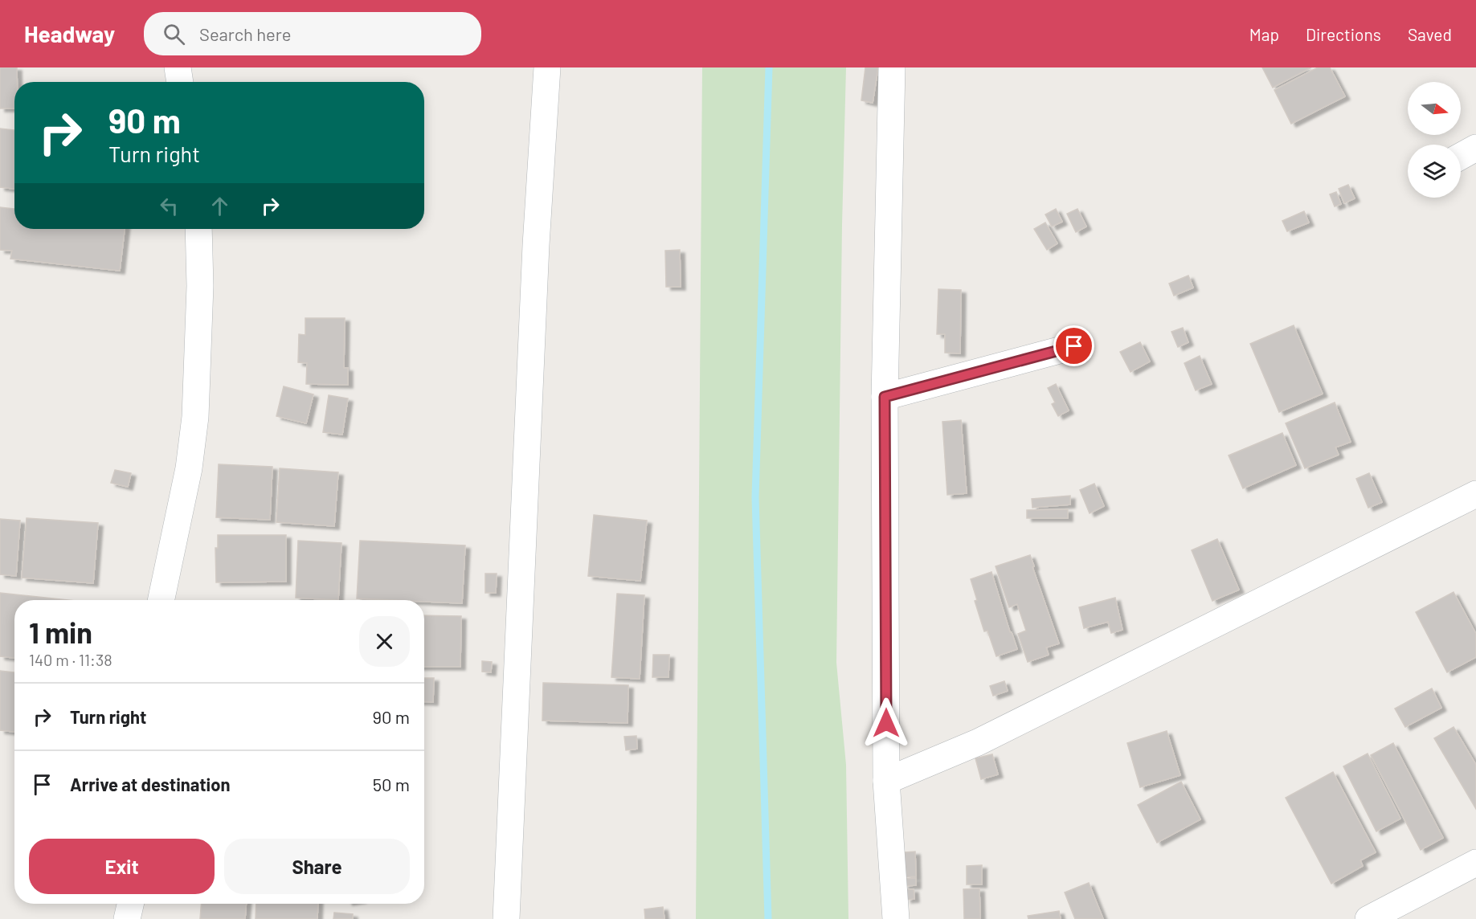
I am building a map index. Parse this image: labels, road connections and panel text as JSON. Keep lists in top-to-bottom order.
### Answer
{
  "north": "right",
  "page": {
    "header": "Headway",
    "search": "Search here",
    "nav": ["Map", "Directions", "Saved"],
    "turn": ["90 m", "Turn right"],
    "heading": ["1 min", "140 m · 11:38"],
    "list": [
      {
        "name": "Turn right",
        "value": "90 m"
      },
      {
        "name": "Arrive at destination",
        "value": "50 m"
      }
    ],
    "buttons": ["Exit", "Share"]
  }
}
